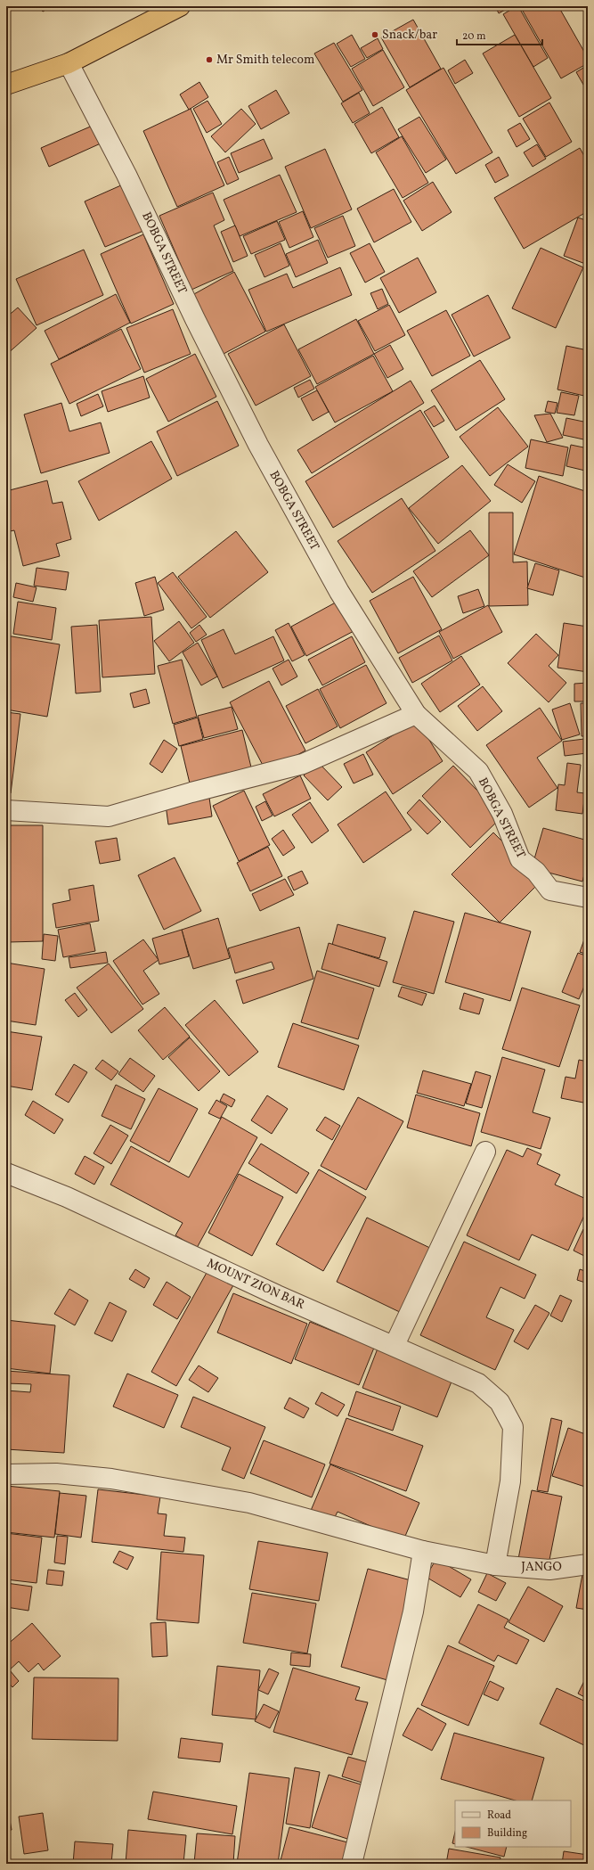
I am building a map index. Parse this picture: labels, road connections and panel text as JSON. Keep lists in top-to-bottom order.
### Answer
{
  "streets": {
    "street": ["BOBGA STREET", "MOUNT ZION BAR", "JANGO"]
  },
  "crossings": [
    ["MOUNT ZION BAR", "JANGO"]
  ],
  "places": ["Snack/bar", "Mr Smith telecom"],
  "legend": ["Road", "Building"],
  "scale_bar": "20 m"
}
